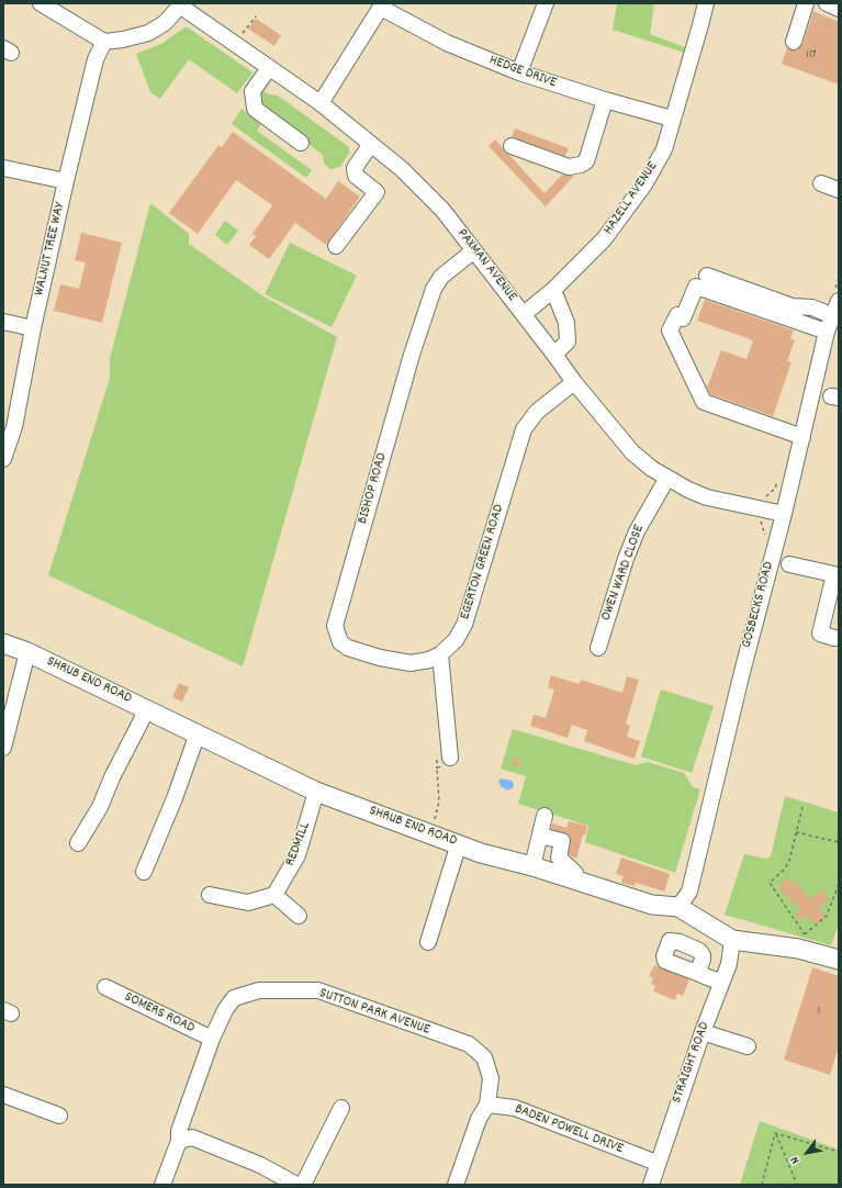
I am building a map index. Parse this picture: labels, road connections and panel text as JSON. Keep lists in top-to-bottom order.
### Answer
{
  "streets": {
    "main road": ["SHRUB END ROAD"],
    "street": [
      "HEDGE DRIVE",
      "HAZELL AVENUE",
      "WALNUT TREE WAY",
      "PAXMAN AVENUE",
      "BISHOP ROAD",
      "EGERTON GREEN ROAD",
      "OWEN WARD CLOSE",
      "GOSBECKS ROAD",
      "REDMILL",
      "SUTTON PARK AVENUE",
      "SOMERS ROAD",
      "STRAIGHT ROAD",
      "BADEN POWELL DRIVE"
    ]
  },
  "crossings": [
    ["HEDGE DRIVE", "HAZELL AVENUE"],
    ["HAZELL AVENUE", "PAXMAN AVENUE"],
    ["PAXMAN AVENUE", "BISHOP ROAD"],
    ["PAXMAN AVENUE", "EGERTON GREEN ROAD"],
    ["PAXMAN AVENUE", "OWEN WARD CLOSE"],
    ["PAXMAN AVENUE", "GOSBECKS ROAD"],
    ["BISHOP ROAD", "EGERTON GREEN ROAD"],
    ["GOSBECKS ROAD", "SHRUB END ROAD"],
    ["SHRUB END ROAD", "REDMILL"],
    ["SHRUB END ROAD", "STRAIGHT ROAD"],
    ["SUTTON PARK AVENUE", "SOMERS ROAD"],
    ["SUTTON PARK AVENUE", "BADEN POWELL DRIVE"],
    ["STRAIGHT ROAD", "BADEN POWELL DRIVE"]
  ],
  "house_numbers": ["117", "1"],
  "north": "bottom left"
}
